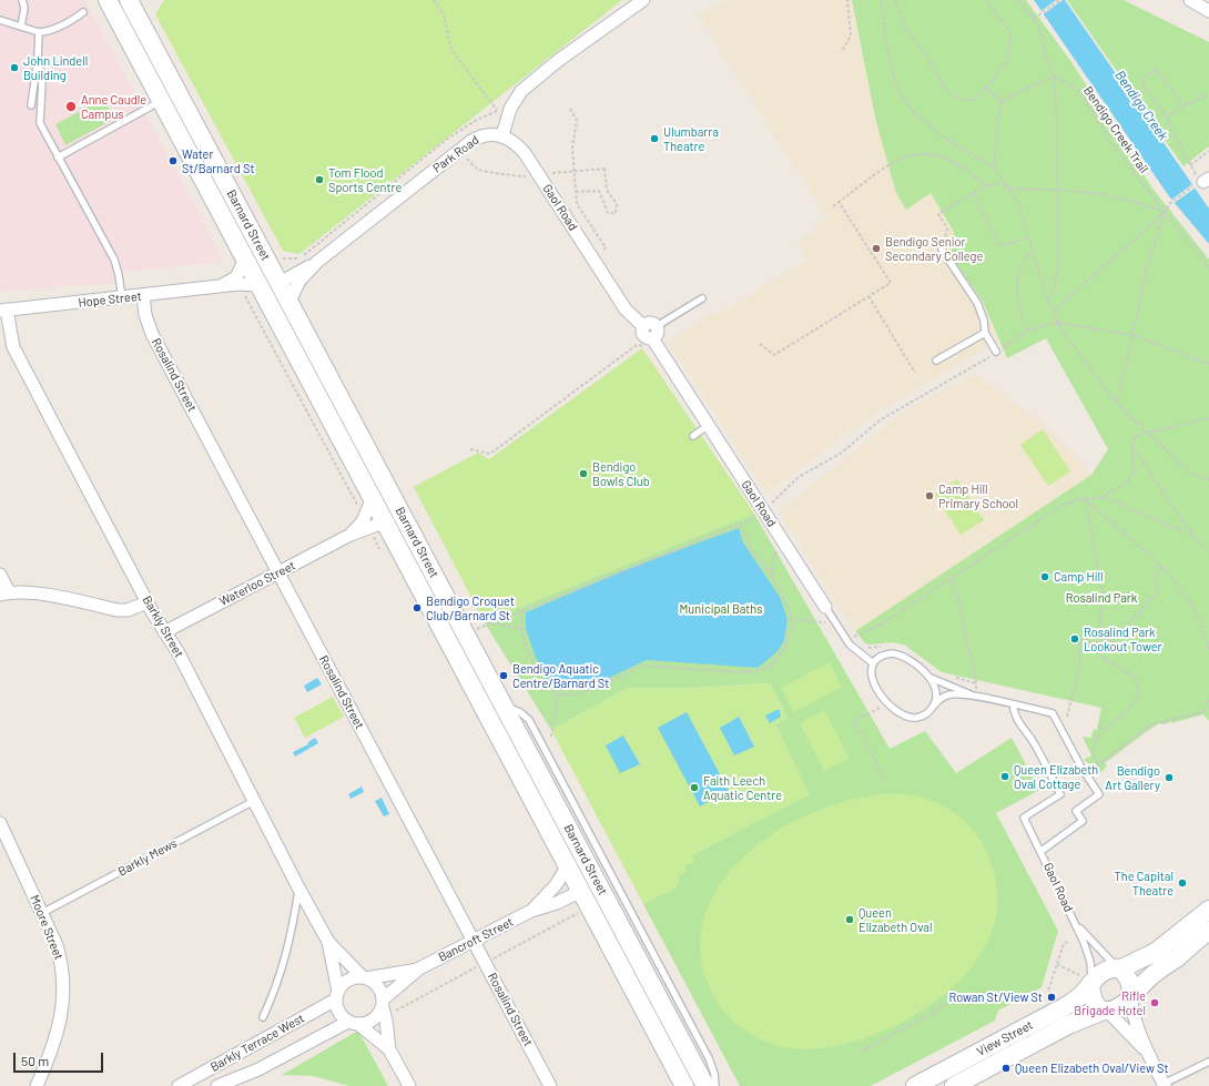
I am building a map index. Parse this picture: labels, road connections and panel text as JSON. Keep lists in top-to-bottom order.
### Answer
{
  "streets": {
    "main road": ["Barnard Street", "View Street"],
    "street": [
      "Park Road",
      "Gaol Road",
      "Hope Street",
      "Rosalind Street",
      "Waterloo Street",
      "Barkly Street",
      "Moore Street",
      "Bancroft Street",
      "Barkly Terrace West"
    ],
    "lane": ["Barkly Mews"],
    "path": ["Bendigo Creek Trail"]
  },
  "crossings": [
    ["Park Road", "Gaol Road"],
    ["Park Road", "Barnard Street"],
    ["Gaol Road", "View Street"],
    ["Barnard Street", "Hope Street"],
    ["Barnard Street", "Waterloo Street"],
    ["Barnard Street", "Bancroft Street"],
    ["Hope Street", "Rosalind Street"],
    ["Hope Street", "Barkly Street"],
    ["Rosalind Street", "Waterloo Street"],
    ["Rosalind Street", "Bancroft Street"],
    ["Waterloo Street", "Barkly Street"],
    ["Barkly Street", "Barkly Mews"],
    ["Barkly Street", "Bancroft Street"],
    ["Barkly Street", "Barkly Terrace West"],
    ["Barkly Mews", "Moore Street"],
    ["Bancroft Street", "Barkly Terrace West"]
  ],
  "water": ["Bendigo Creek"],
  "parks": ["Rosalind Park", "Municipal Baths"],
  "places": [
    "John Lindell Building",
    "Anne Caudle Campus",
    "Ulumbarra Theatre",
    "Water St/Barnard St",
    "Tom Flood Sports Centre",
    "Bendigo Senior Secondary College",
    "Bendigo Bowls Club",
    "Camp Hill Primary School",
    "Camp Hill",
    "Bendigo Croquet Club/Barnard St",
    "Rosalind Park Lookout Tower",
    "Bendigo Aquatic Centre/Barnard St",
    "Queen Elizabeth Oval Cottage",
    "Bendigo Art Gallery",
    "Faith Leech Aquatic Centre",
    "The Capital Theatre",
    "Queen Elizabeth Oval",
    "Rowan St/View St",
    "Rifle Brigade Hotel",
    "Queen Elizabeth Oval/View St"
  ],
  "scale_bar": "50 m"
}
